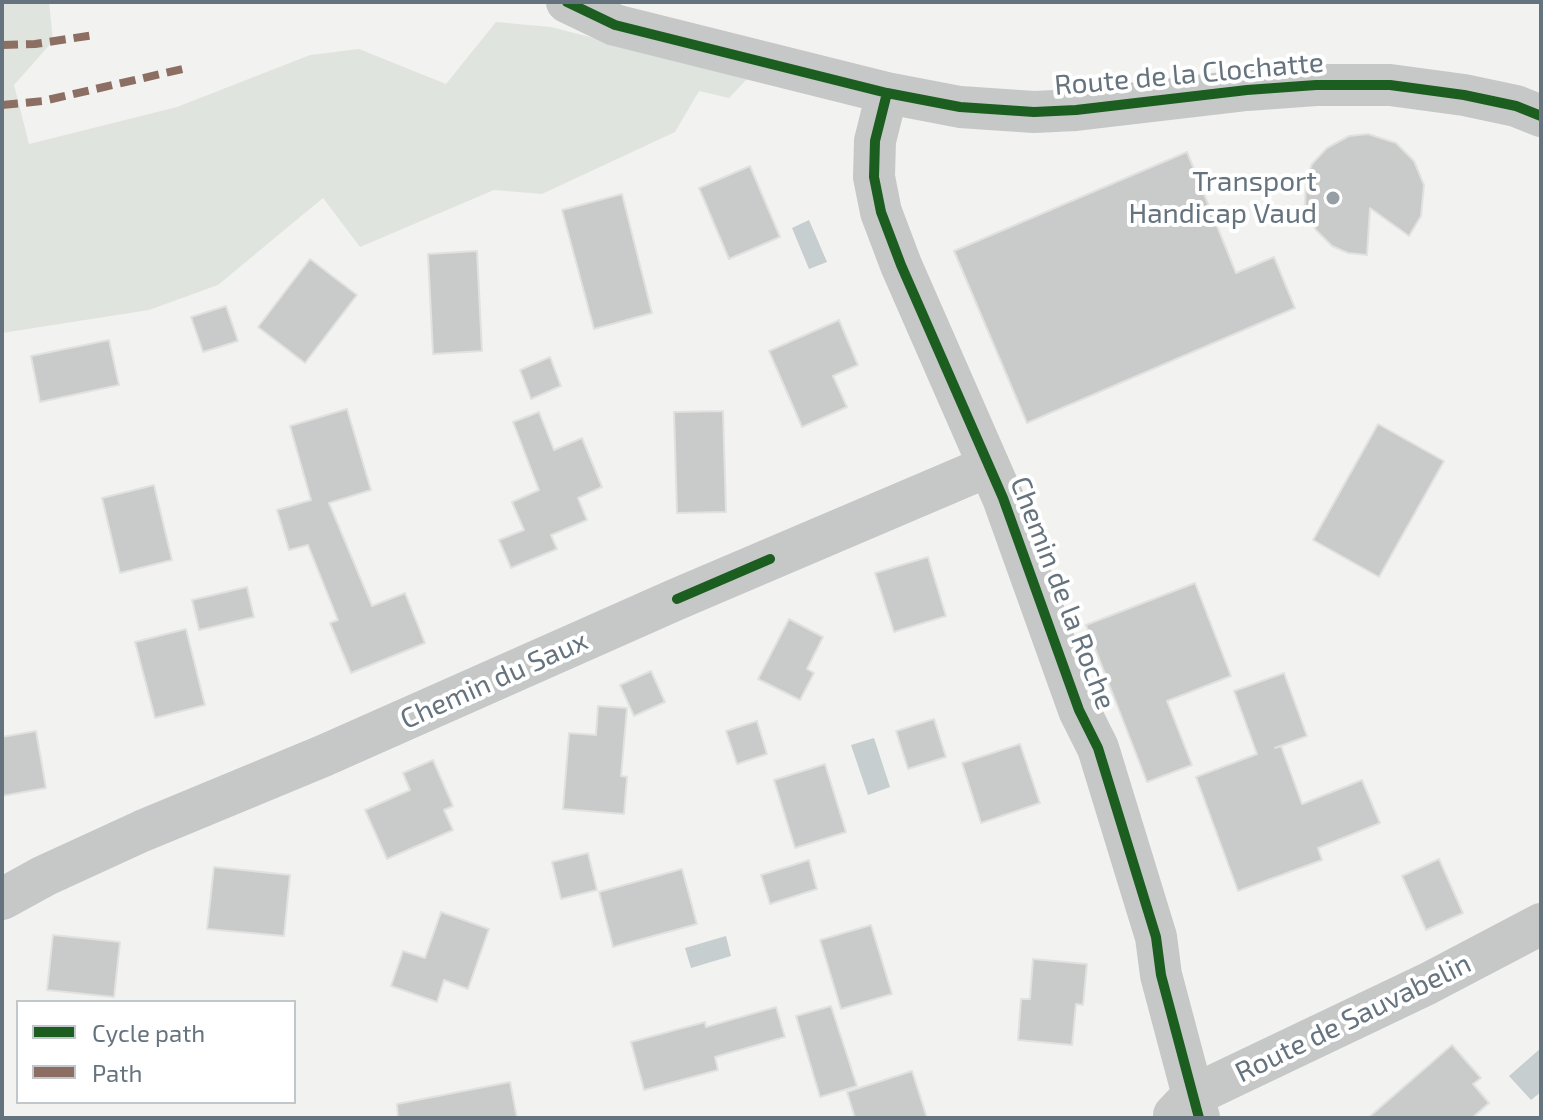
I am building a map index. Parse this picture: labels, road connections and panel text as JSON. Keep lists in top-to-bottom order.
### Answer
{
  "streets": {
    "street": [
      "Route de la Clochatte",
      "Chemin de la Roche",
      "Chemin du Saux",
      "Route de Sauvabelin"
    ]
  },
  "crossings": [
    ["Route de la Clochatte", "Chemin de la Roche"],
    ["Chemin de la Roche", "Chemin du Saux"],
    ["Chemin de la Roche", "Route de Sauvabelin"]
  ],
  "places": ["Transport Handicap Vaud"],
  "legend": ["Cycle path", "Path"]
}
